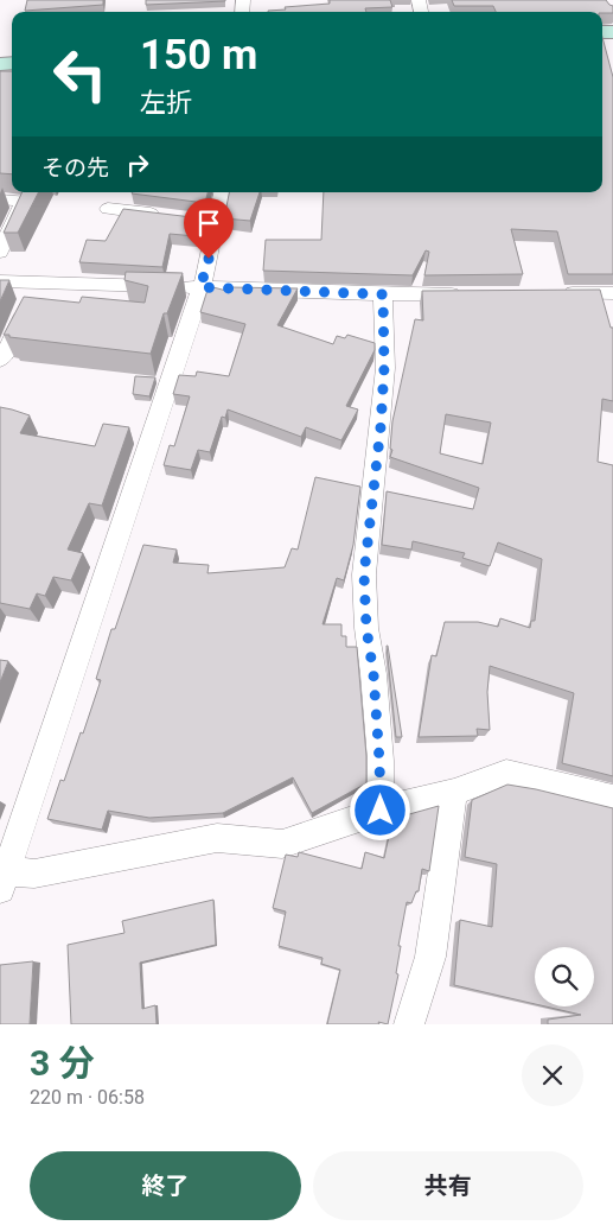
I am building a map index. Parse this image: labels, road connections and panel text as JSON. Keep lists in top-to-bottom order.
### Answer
{
  "page": {
    "turn": ["150 m", "左折"],
    "then": "その先",
    "heading": ["3 分", "220 m · 06:58"],
    "buttons": ["終了", "共有"]
  }
}
